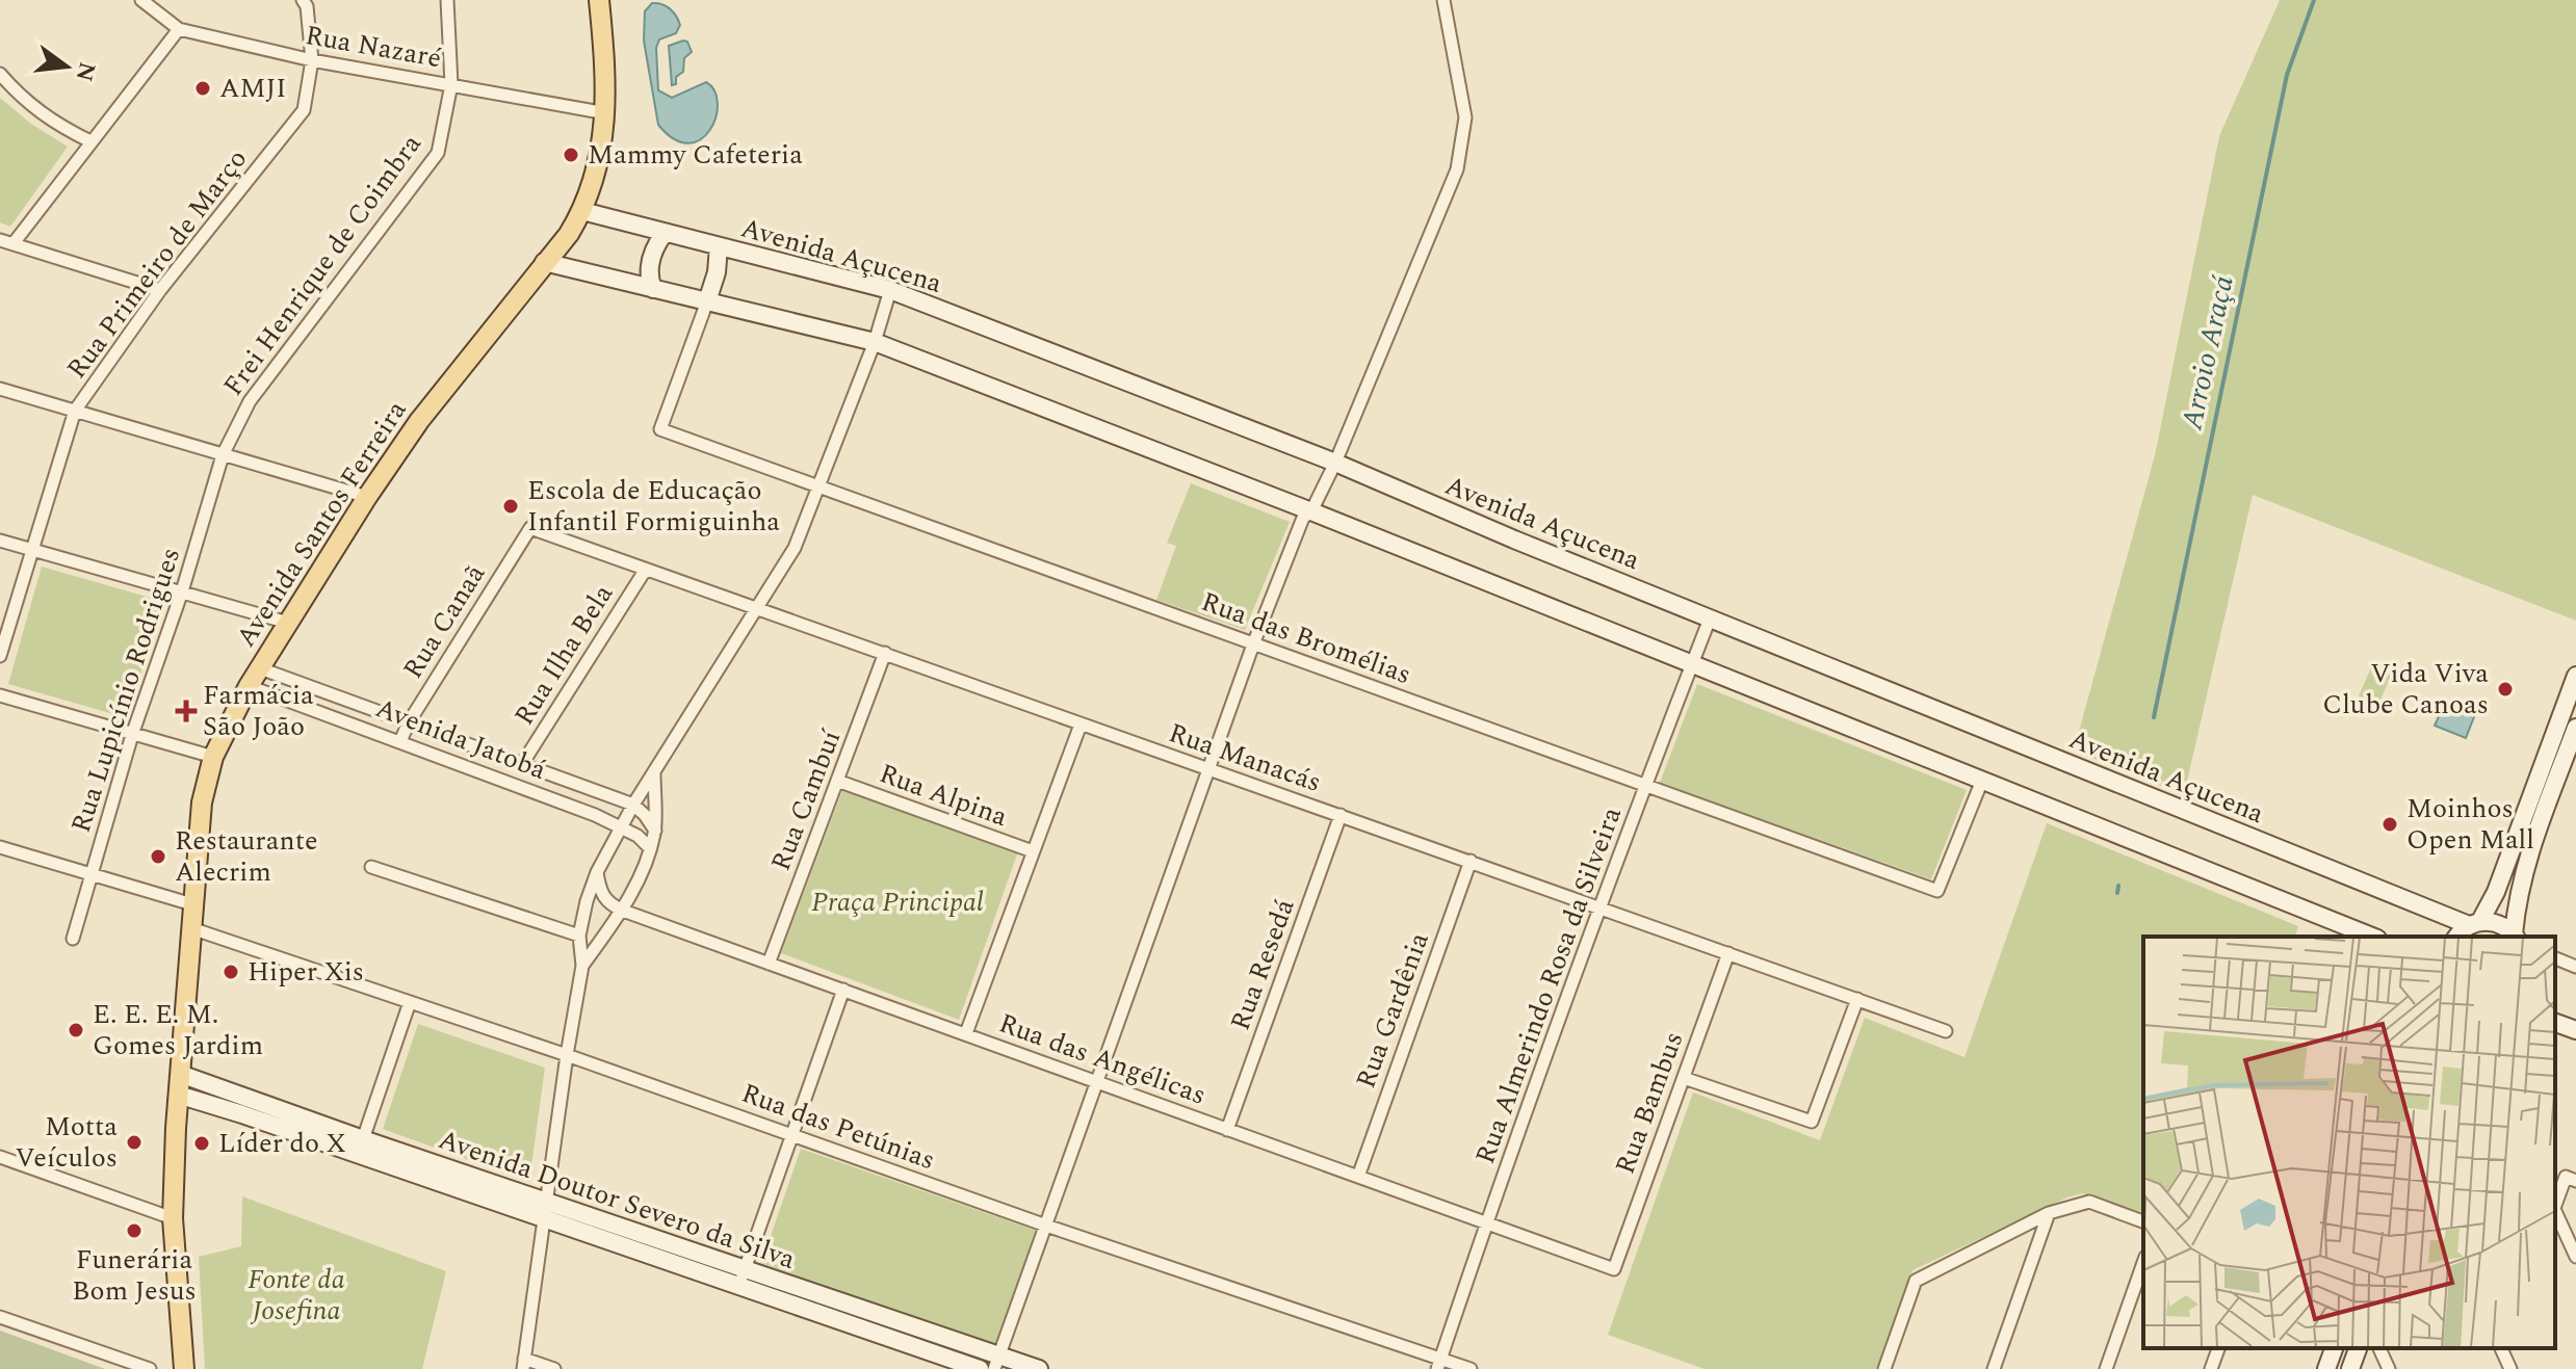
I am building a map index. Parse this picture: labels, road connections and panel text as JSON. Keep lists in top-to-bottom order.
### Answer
{
  "streets": {
    "main road": ["Avenida Açucena", "Avenida Santos Ferreira", "Avenida Doutor Severo da Silva"],
    "street": [
      "Rua Nazaré",
      "Rua Primeiro de Março",
      "Frei Henrique de Coimbra",
      "Rua Canaã",
      "Rua das Bromélias",
      "Rua Ilha Bela",
      "Rua Lupicínio Rodrigues",
      "Avenida Jatobá",
      "Rua Manacás",
      "Rua Alpina",
      "Rua Cambuí",
      "Rua Resedá",
      "Rua Almerindo Rosa da Silveira",
      "Rua Gardênia",
      "Rua das Angélicas",
      "Rua Bambus",
      "Rua das Petúnias"
    ]
  },
  "crossings": [
    ["Rua Nazaré", "Rua Primeiro de Março"],
    ["Rua Nazaré", "Frei Henrique de Coimbra"],
    ["Rua Nazaré", "Avenida Santos Ferreira"],
    ["Avenida Açucena", "Avenida Santos Ferreira"],
    ["Avenida Açucena", "Rua Almerindo Rosa da Silveira"],
    ["Frei Henrique de Coimbra", "Rua Lupicínio Rodrigues"],
    ["Avenida Santos Ferreira", "Avenida Jatobá"],
    ["Avenida Santos Ferreira", "Rua das Petúnias"],
    ["Avenida Santos Ferreira", "Avenida Doutor Severo da Silva"],
    ["Rua Canaã", "Avenida Jatobá"],
    ["Rua Canaã", "Rua Manacás"],
    ["Rua das Bromélias", "Rua Almerindo Rosa da Silveira"],
    ["Rua Ilha Bela", "Avenida Jatobá"],
    ["Rua Ilha Bela", "Rua Manacás"],
    ["Rua Manacás", "Rua Cambuí"],
    ["Rua Manacás", "Rua Resedá"],
    ["Rua Manacás", "Rua Almerindo Rosa da Silveira"],
    ["Rua Manacás", "Rua Gardênia"],
    ["Rua Manacás", "Rua Bambus"],
    ["Rua Alpina", "Rua Cambuí"],
    ["Rua Cambuí", "Rua das Angélicas"],
    ["Rua Resedá", "Rua das Angélicas"],
    ["Rua Almerindo Rosa da Silveira", "Rua das Angélicas"],
    ["Rua Almerindo Rosa da Silveira", "Rua das Petúnias"],
    ["Rua Gardênia", "Rua das Angélicas"],
    ["Rua das Angélicas", "Rua Bambus"]
  ],
  "water": ["Arroio Araçá"],
  "parks": ["Praça Principal", "Fonte da Josefina"],
  "places": {
    "other": [
      "AMJI",
      "Mammy Cafeteria",
      "Escola de Educação Infantil Formiguinha",
      "Vida Viva Clube Canoas",
      "Moinhos Open Mall",
      "Restaurante Alecrim",
      "Hiper Xis",
      "E. E. E. M. Gomes Jardim",
      "Motta Veículos",
      "Líder do X",
      "Funerária Bom Jesus"
    ],
    "health": ["Farmácia São João"]
  },
  "north": "right"
}
